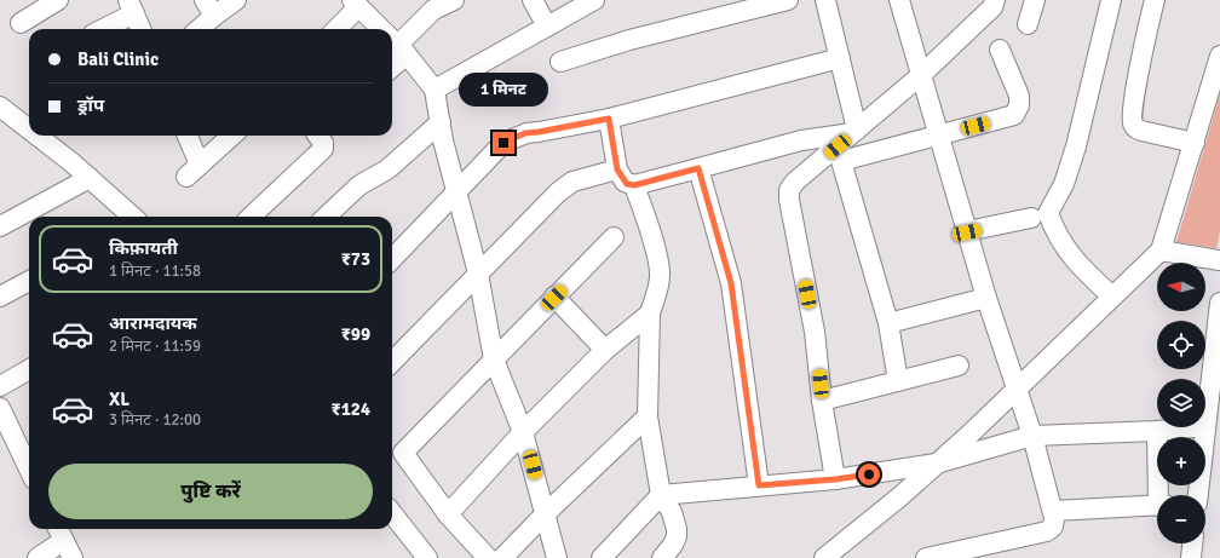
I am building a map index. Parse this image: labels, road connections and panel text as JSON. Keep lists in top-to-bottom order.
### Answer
{
  "north": "left",
  "page": {
    "banner": ["Bali Clinic", "ड्रॉप"],
    "bubble": "1 मिनट",
    "list": [
      {
        "name": "किफ़ायती",
        "note": "1 मिनट · 11:58",
        "value": "₹73"
      },
      {
        "name": "आरामदायक",
        "note": "2 मिनट · 11:59",
        "value": "₹99"
      },
      {
        "name": "XL",
        "note": "3 मिनट · 12:00",
        "value": "₹124"
      }
    ],
    "map_buttons": ["+", "−"],
    "buttons": "पुष्टि करें"
  }
}
